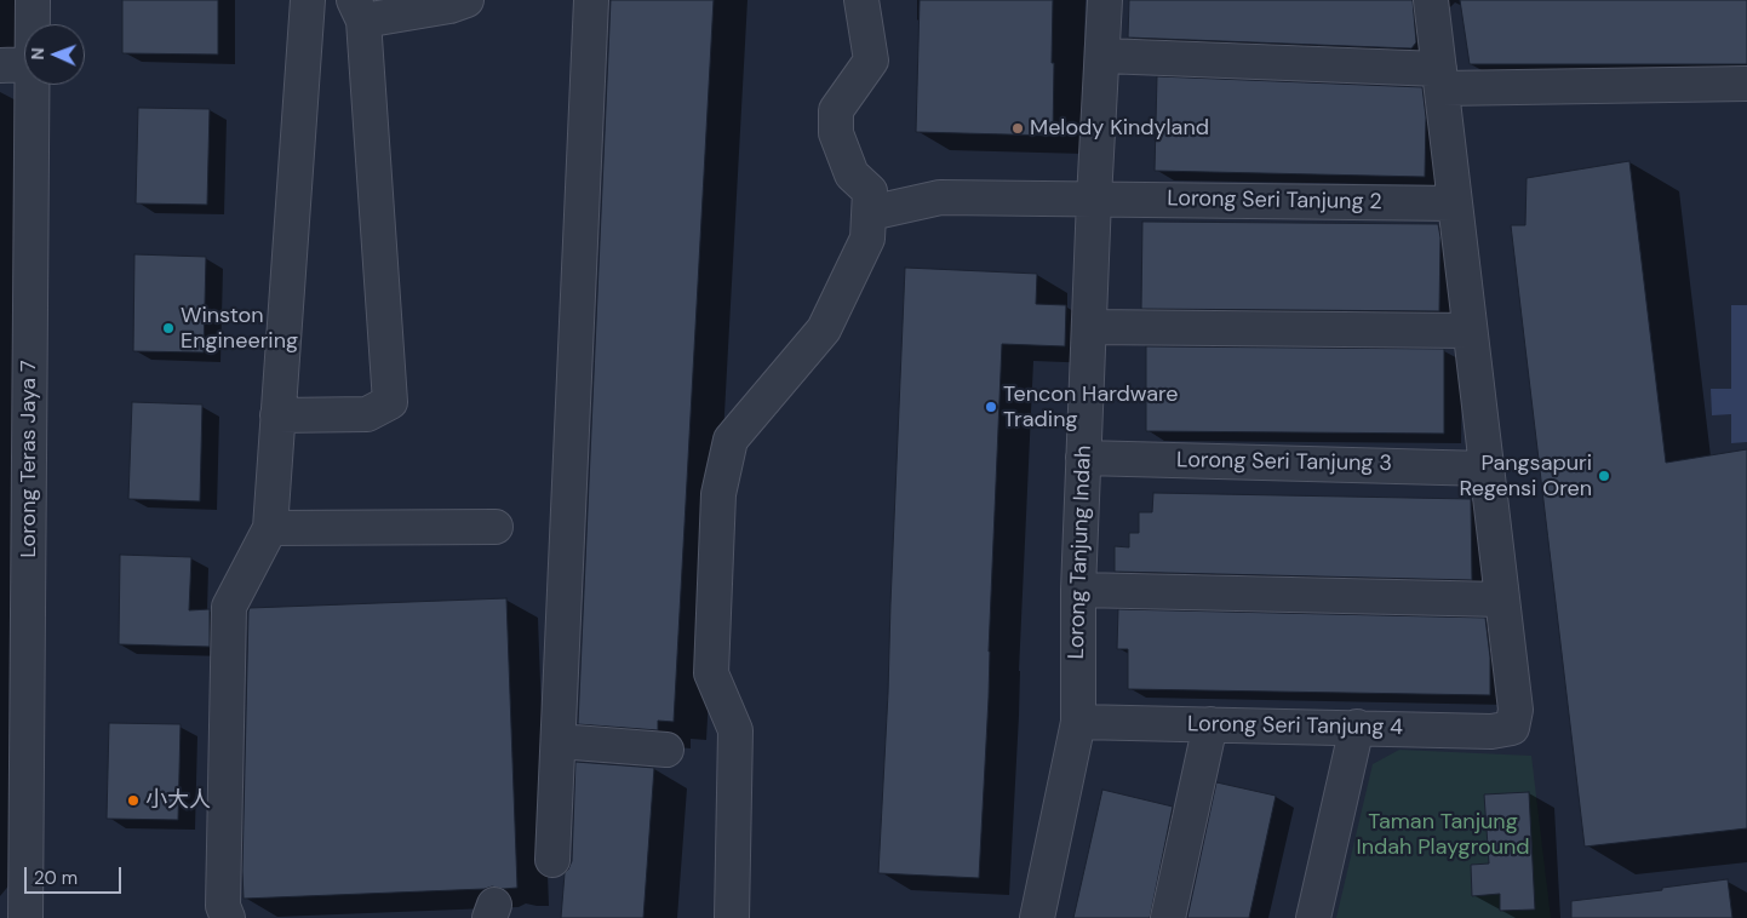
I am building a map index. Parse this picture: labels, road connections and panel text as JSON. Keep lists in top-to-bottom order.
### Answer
{
  "streets": {
    "street": [
      "Lorong Seri Tanjung 2",
      "Lorong Teras Jaya 7",
      "Lorong Seri Tanjung 3",
      "Lorong Tanjung Indah",
      "Lorong Seri Tanjung 4"
    ]
  },
  "crossings": [
    ["Lorong Seri Tanjung 2", "Lorong Tanjung Indah"],
    ["Lorong Seri Tanjung 3", "Lorong Tanjung Indah"],
    ["Lorong Tanjung Indah", "Lorong Seri Tanjung 4"]
  ],
  "parks": ["Taman Tanjung Indah Playground"],
  "places": [
    "Melody Kindyland",
    "Winston Engineering",
    "Tencon Hardware Trading",
    "Pangsapuri Regensi Oren",
    "小大人"
  ],
  "scale_bar": "20 m",
  "north": "left"
}
